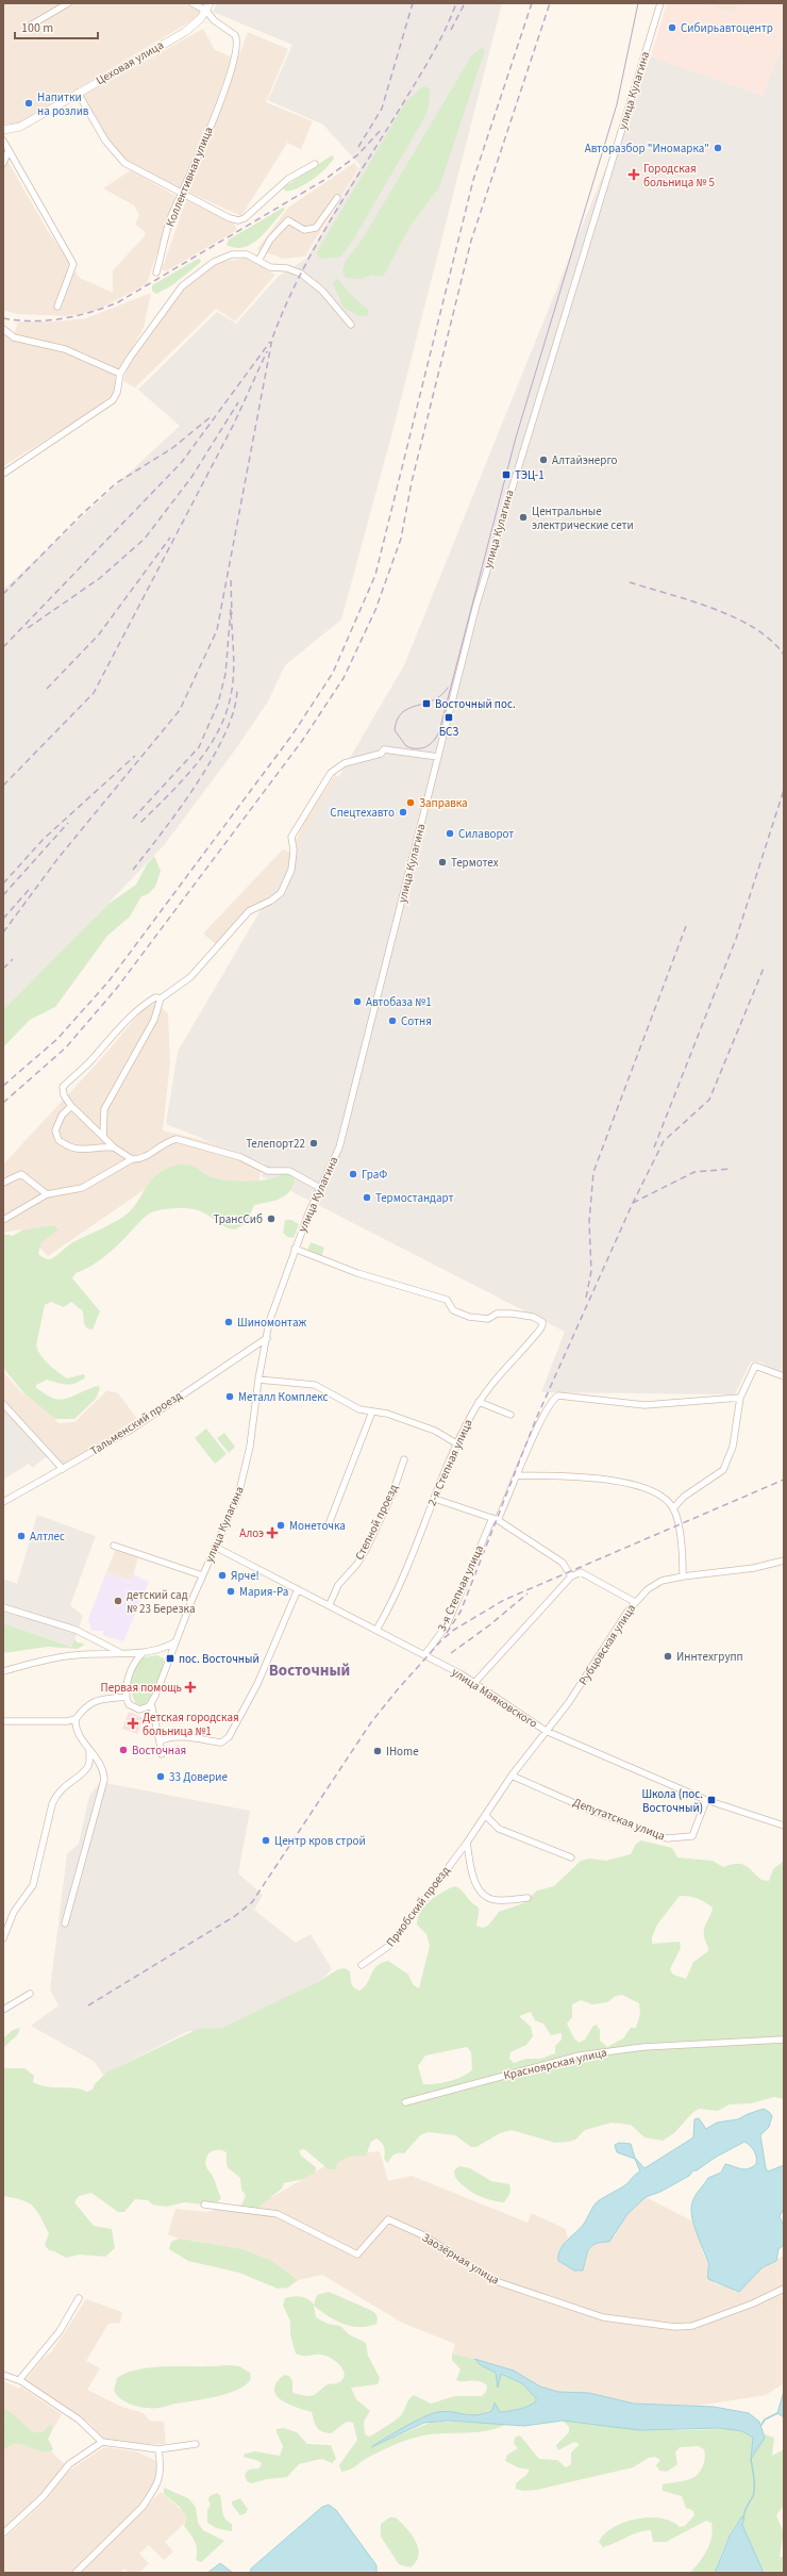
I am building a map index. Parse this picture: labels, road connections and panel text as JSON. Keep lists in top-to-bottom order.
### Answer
{
  "streets": {
    "main road": ["Цеховая улица"],
    "street": [
      "улица Кулагина",
      "Коллективная улица",
      "Тальменский проезд",
      "2-я Степная улица",
      "Степной проезд",
      "3-я Степная улица",
      "Рубцовская улица",
      "улица Маяковского",
      "Депутатская улица",
      "Приобский проезд",
      "Красноярская улица",
      "Заозёрная улица"
    ]
  },
  "crossings": [
    ["Цеховая улица", "Коллективная улица"],
    ["улица Кулагина", "Тальменский проезд"],
    ["улица Кулагина", "2-я Степная улица"],
    ["улица Кулагина", "улица Маяковского"],
    ["2-я Степная улица", "улица Маяковского"],
    ["Степной проезд", "улица Маяковского"],
    ["3-я Степная улица", "улица Маяковского"],
    ["Рубцовская улица", "улица Маяковского"],
    ["Рубцовская улица", "Приобский проезд"],
    ["улица Маяковского", "Депутатская улица"],
    ["улица Маяковского", "Приобский проезд"],
    ["Депутатская улица", "Приобский проезд"]
  ],
  "districts": ["Восточный"],
  "places": {
    "other": [
      "Сибирьавтоцентр",
      "Напитки на розлив",
      "Авторазбор \"Иномарка\"",
      "Алтайэнерго",
      "Центральные электрические сети",
      "Заправка",
      "Спецтехавто",
      "Силаворот",
      "Термотех",
      "Автобаза №1",
      "Сотня",
      "Телепорт22",
      "ГраФ",
      "Термостандарт",
      "ТрансСиб",
      "Шиномонтаж",
      "Металл Комплекс",
      "Монеточка",
      "Алтлес",
      "Ярче!",
      "Мария-Ра",
      "детский сад № 23 Березка",
      "Иннтехгрупп",
      "Восточная",
      "IHome",
      "33 Доверие",
      "Центр кров строй"
    ],
    "health": [
      "Городская больница № 5",
      "Алоэ",
      "Первая помощь",
      "Детская городская больница №1"
    ],
    "transit": [
      "ТЭЦ-1",
      "Восточный пос.",
      "БСЗ",
      "пос. Восточный",
      "Школа (пос. Восточный)"
    ]
  },
  "scale_bar": "100 m"
}
